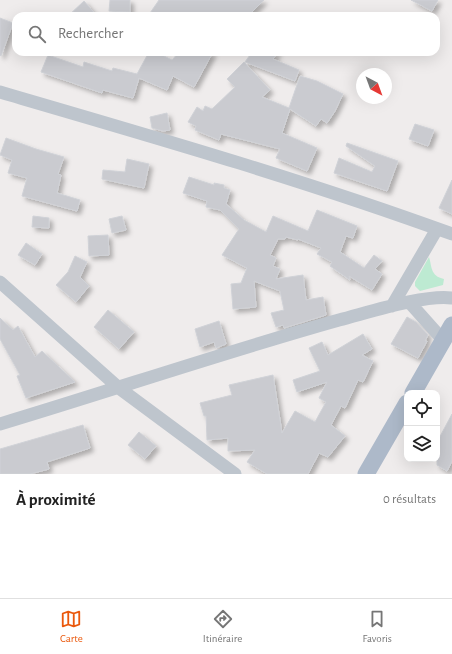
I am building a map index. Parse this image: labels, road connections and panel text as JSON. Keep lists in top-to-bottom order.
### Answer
{
  "north": "bottom right",
  "page": {
    "search": "Rechercher",
    "heading": ["À proximité", "0 résultats"],
    "nav": ["Carte", "Itinéraire", "Favoris"]
  }
}
